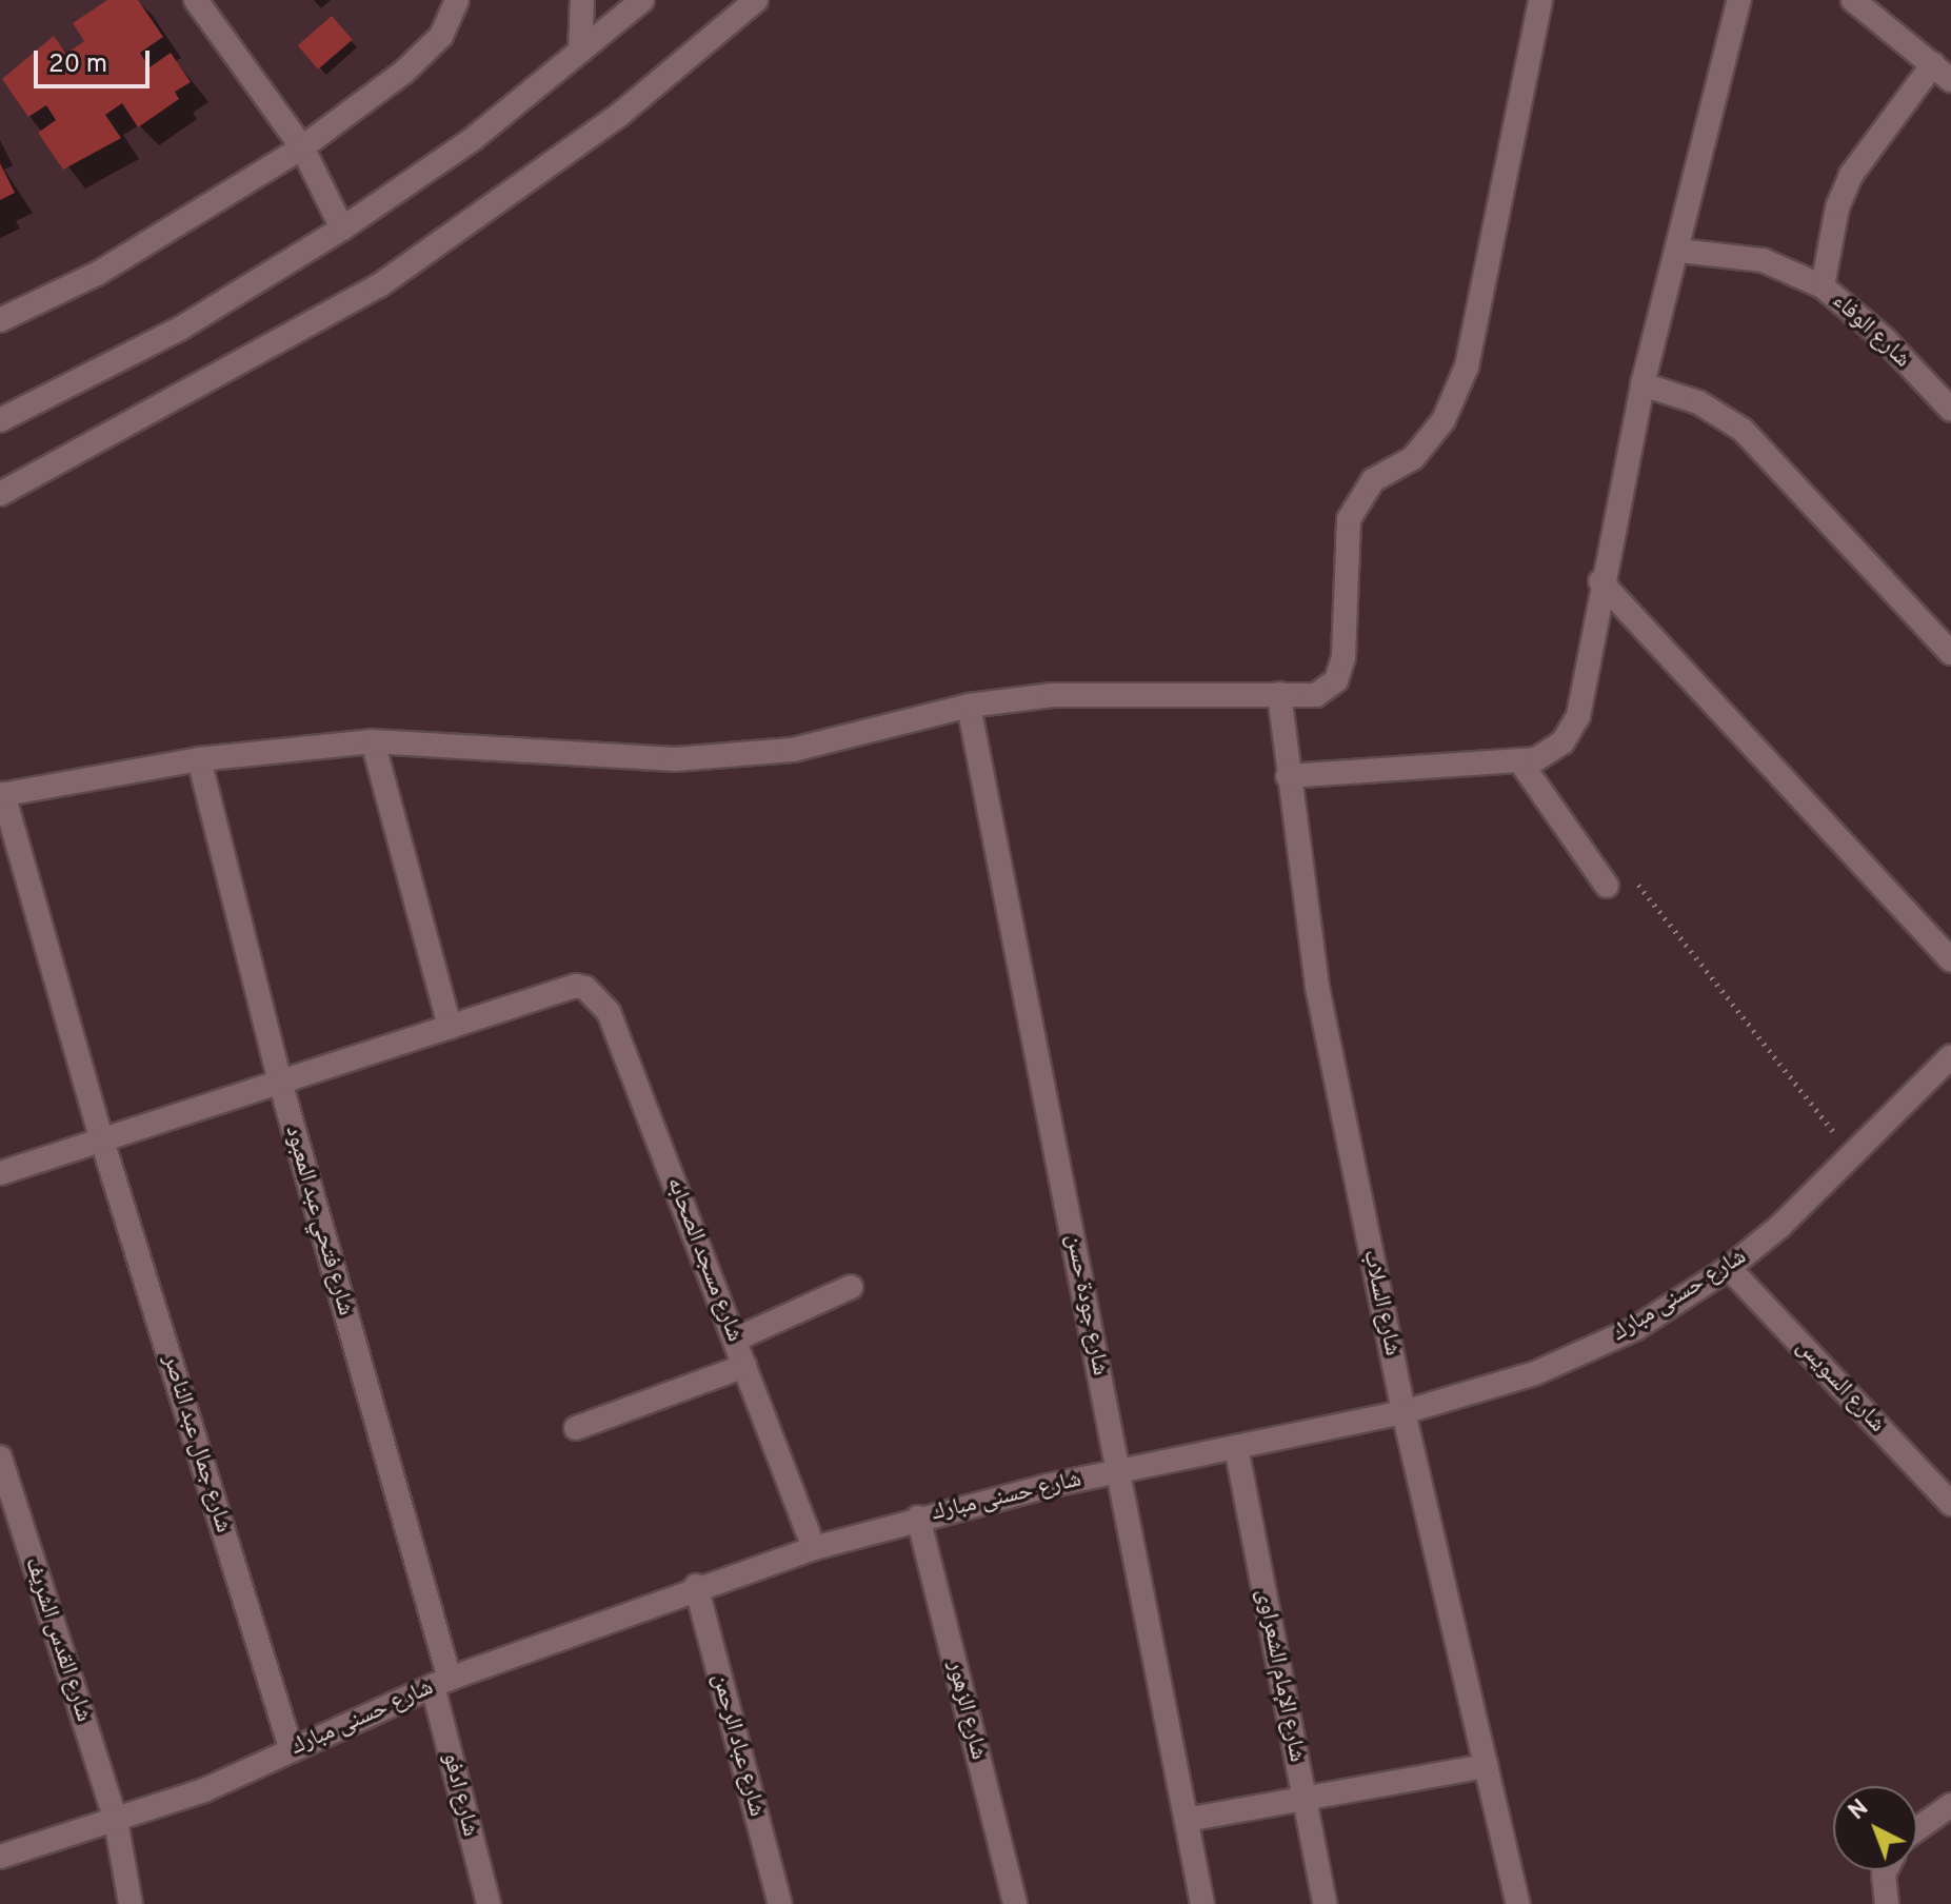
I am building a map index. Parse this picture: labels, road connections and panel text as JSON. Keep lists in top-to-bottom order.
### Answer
{
  "streets": {
    "street": [
      "شارع الوفاء",
      "شارع فتحي عبد المعبود",
      "شارع مسجد الصحابه",
      "شارع حسنى مبارك",
      "شارع السلاب",
      "شارع جودة حسن",
      "شارع السويس",
      "شارع جمال عبد الناصر",
      "شارع القدس الشريف",
      "شارع الإمام الشعراوى",
      "شارع الزهور",
      "شارع عباد الرحمن",
      "شارع ادفو"
    ]
  },
  "crossings": [
    ["شارع فتحي عبد المعبود", "شارع حسنى مبارك"],
    ["شارع فتحي عبد المعبود", "شارع ادفو"],
    ["شارع مسجد الصحابه", "شارع حسنى مبارك"],
    ["شارع حسنى مبارك", "شارع السلاب"],
    ["شارع حسنى مبارك", "شارع جودة حسن"],
    ["شارع حسنى مبارك", "شارع السويس"],
    ["شارع حسنى مبارك", "شارع جمال عبد الناصر"],
    ["شارع حسنى مبارك", "شارع القدس الشريف"],
    ["شارع حسنى مبارك", "شارع الإمام الشعراوى"],
    ["شارع حسنى مبارك", "شارع الزهور"],
    ["شارع حسنى مبارك", "شارع عباد الرحمن"],
    ["شارع حسنى مبارك", "شارع ادفو"]
  ],
  "scale_bar": "20 m",
  "north": "top left"
}
